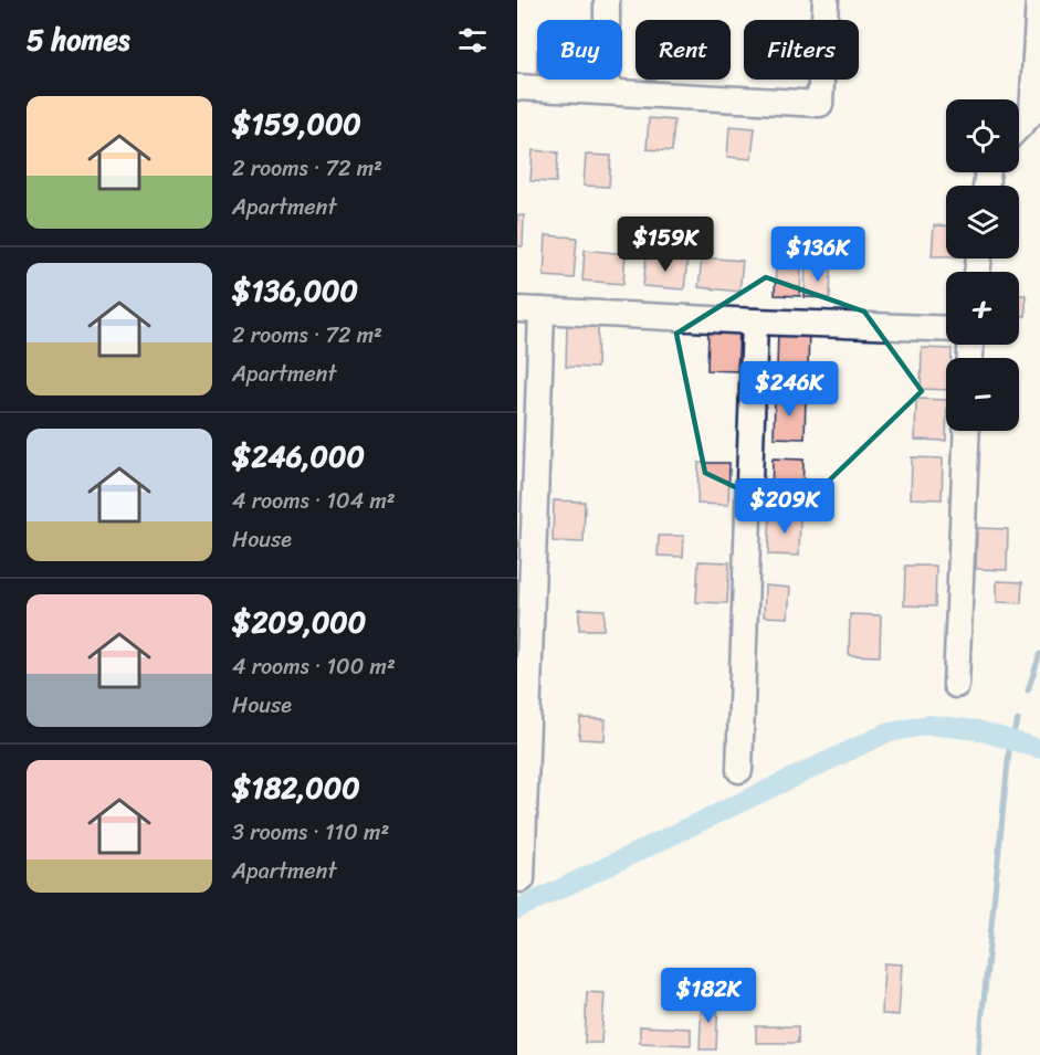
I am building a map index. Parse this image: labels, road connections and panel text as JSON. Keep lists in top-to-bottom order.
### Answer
{
  "page": {
    "heading": "5 homes",
    "chip": ["Buy", "Rent", "Filters"],
    "list": [
      {
        "name": "$159,000",
        "note": "2 rooms · 72 m² · Apartment"
      },
      {
        "name": "$136,000",
        "note": "2 rooms · 72 m² · Apartment"
      },
      {
        "name": "$246,000",
        "note": "4 rooms · 104 m² · House"
      },
      {
        "name": "$209,000",
        "note": "4 rooms · 100 m² · House"
      },
      {
        "name": "$182,000",
        "note": "3 rooms · 110 m² · Apartment"
      }
    ],
    "map_buttons": ["+", "−"],
    "price": [
      "$159K",
      "$136K",
      "$246K",
      "$209K",
      "$182K"
    ]
  }
}
